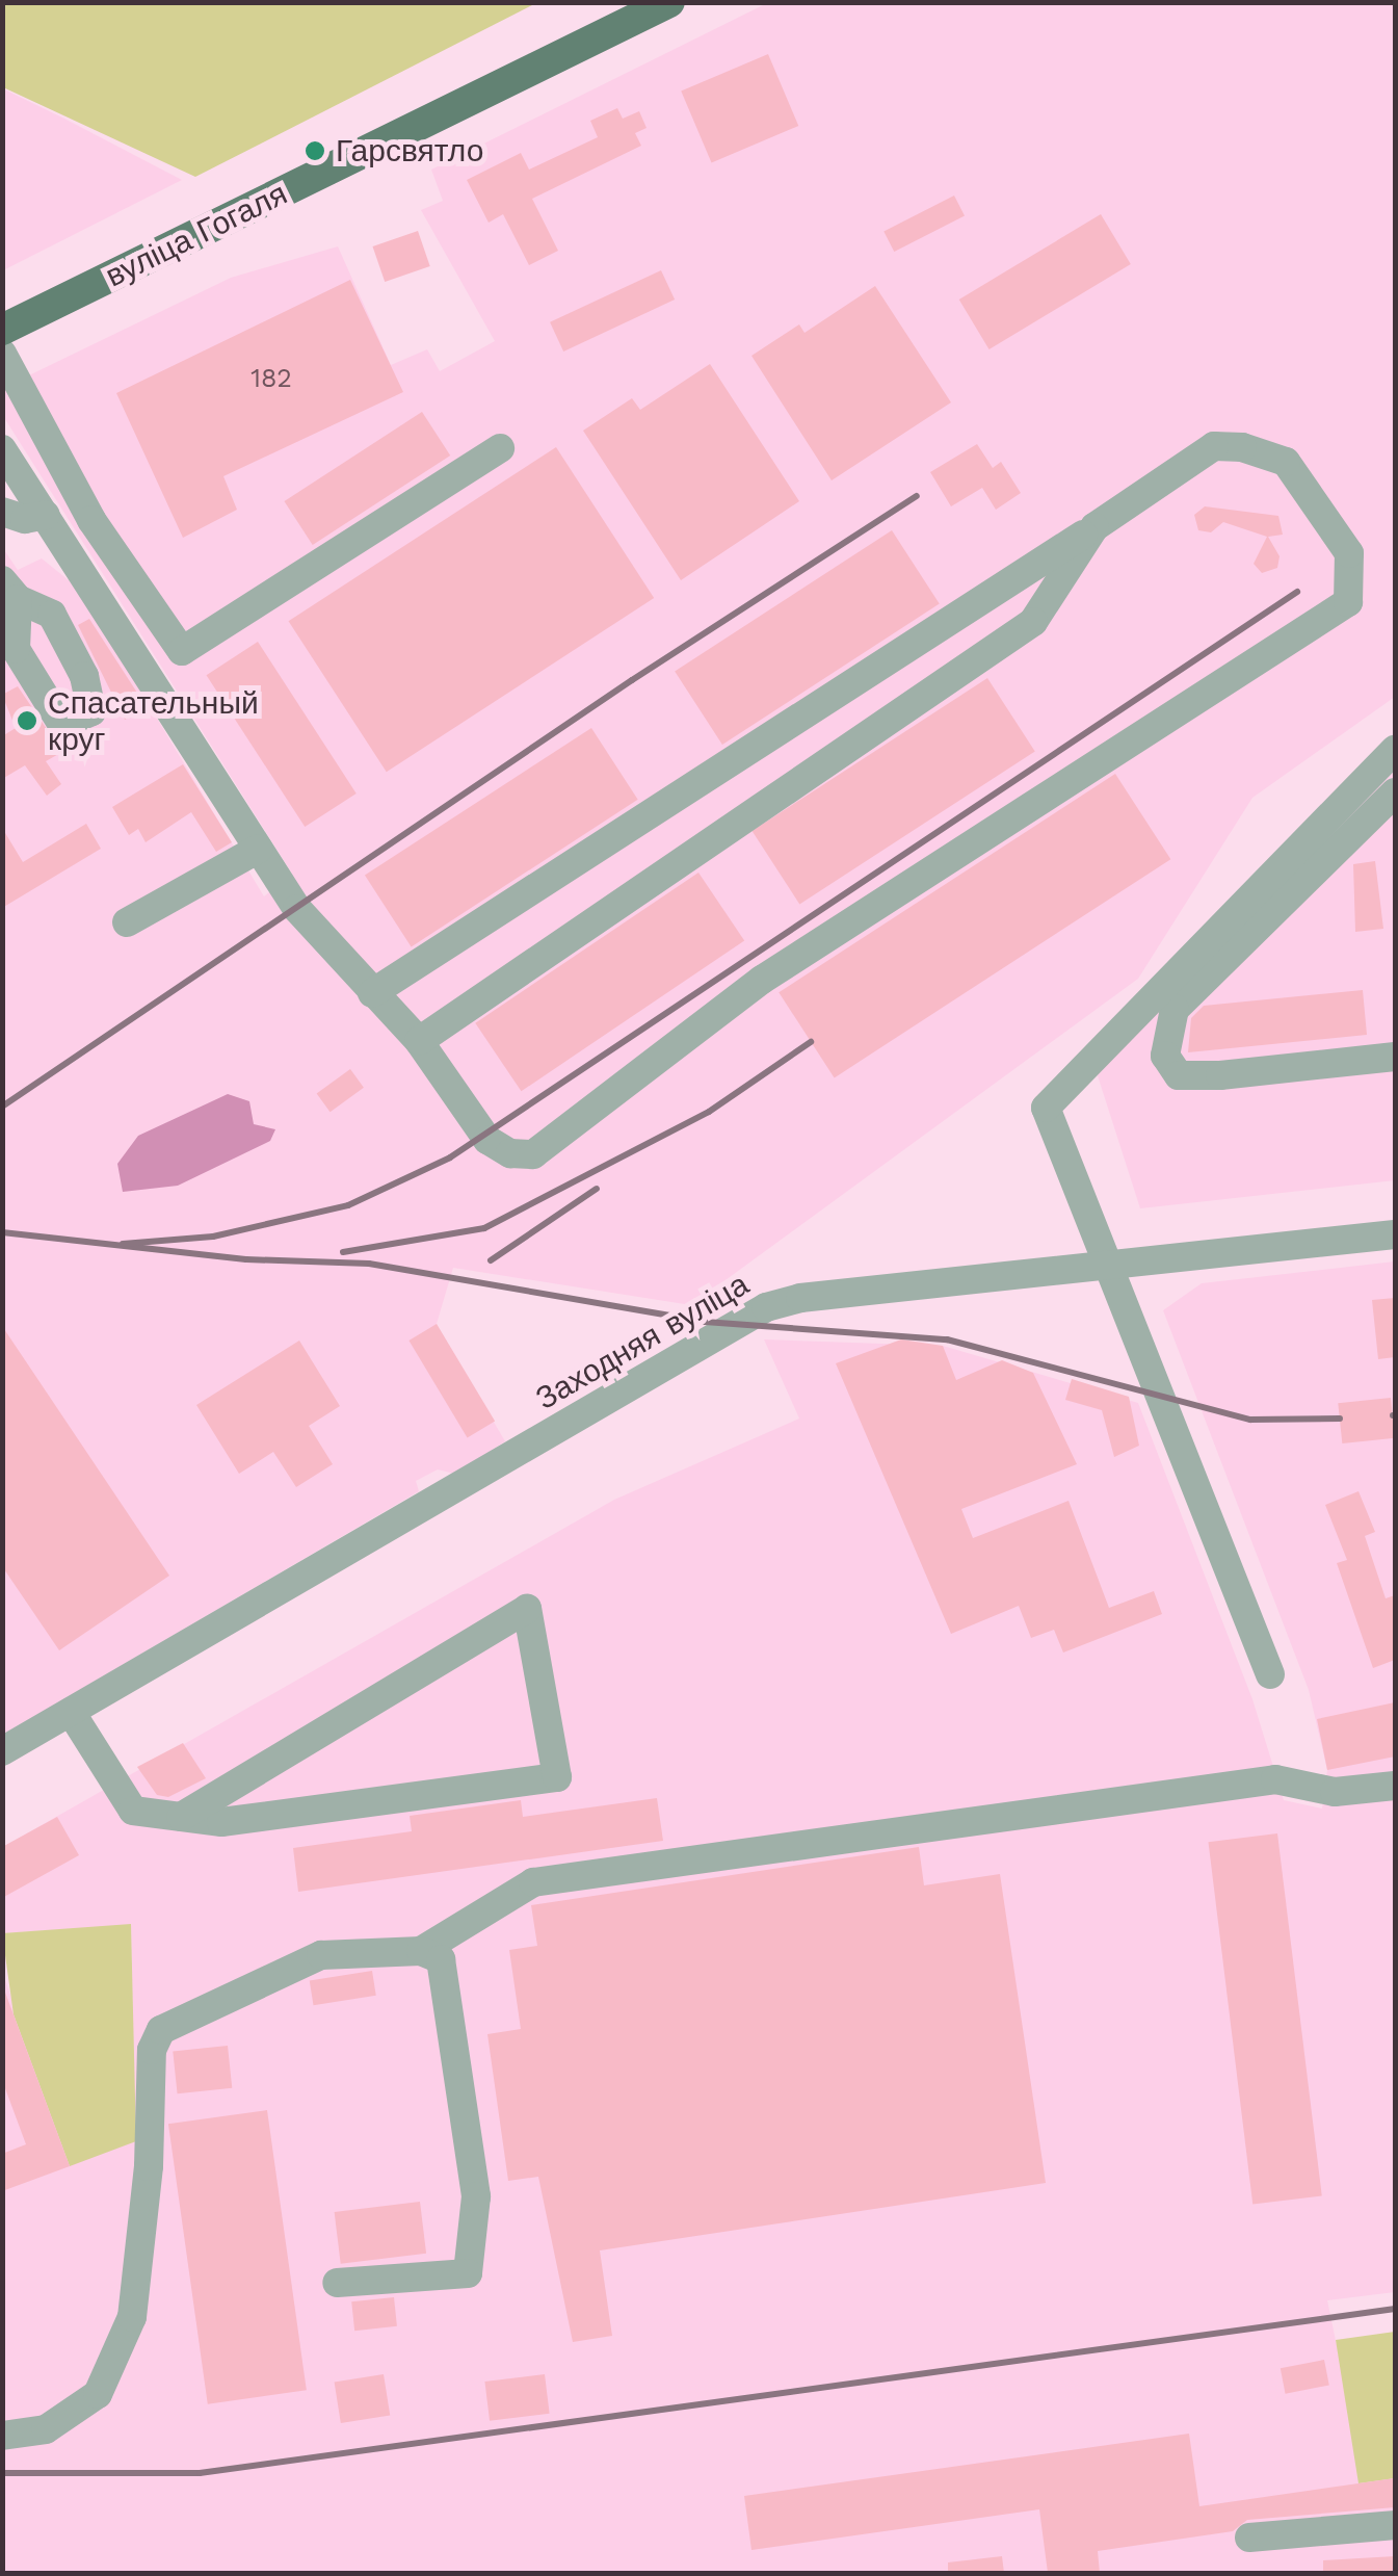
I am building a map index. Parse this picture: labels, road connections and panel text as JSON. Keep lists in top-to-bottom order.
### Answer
{
  "streets": {
    "main road": ["вуліца Гогаля"],
    "street": ["Заходняя вуліца"]
  },
  "places": ["Гарсвятло", "Спасательный круг"],
  "house_numbers": ["182"]
}
